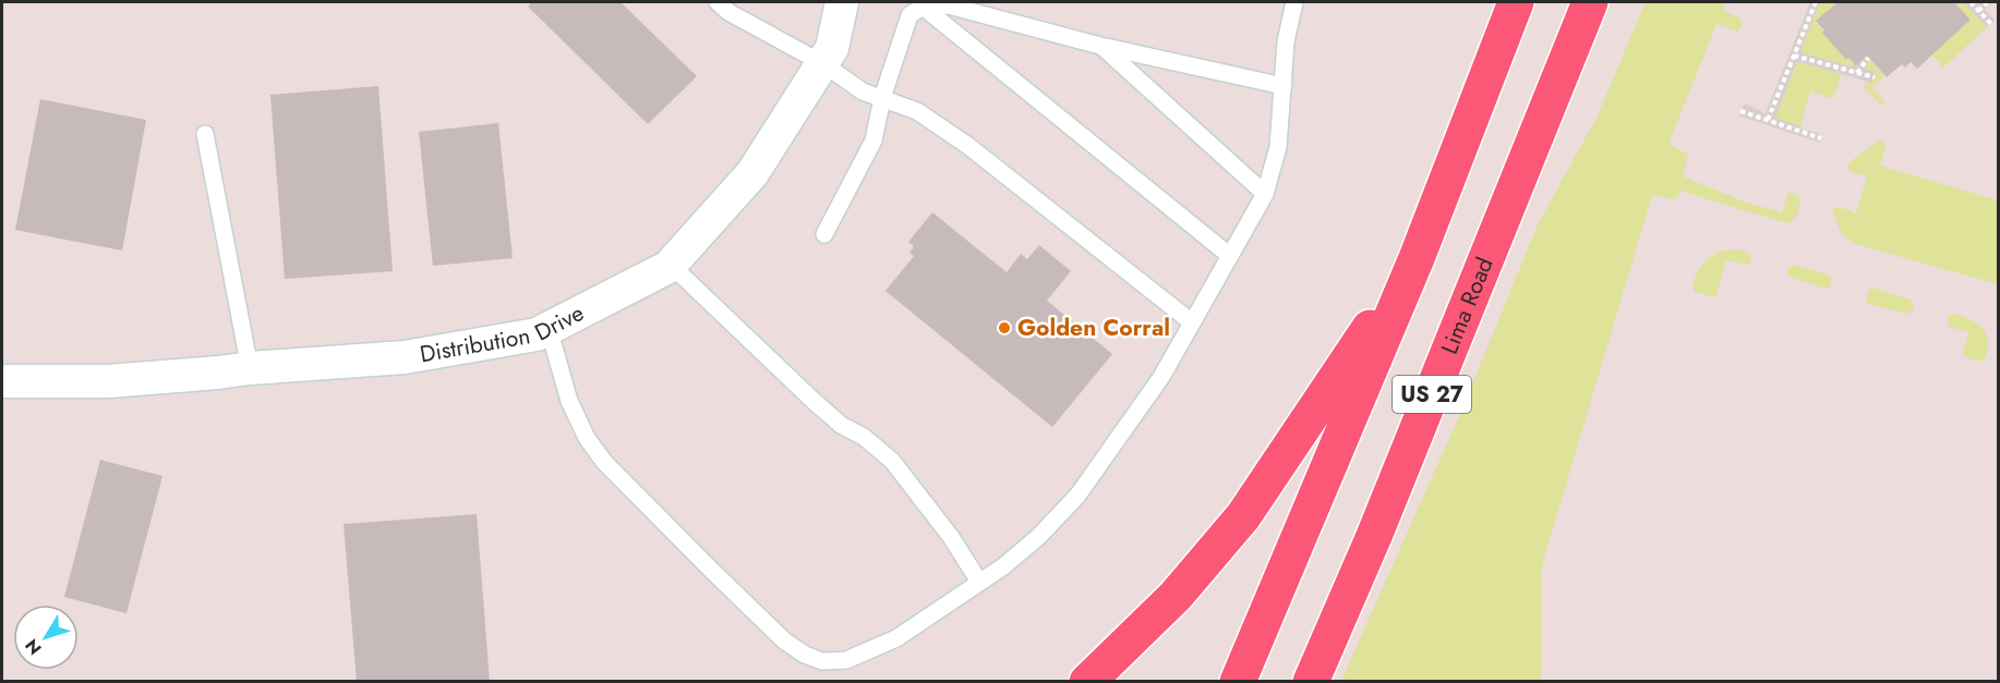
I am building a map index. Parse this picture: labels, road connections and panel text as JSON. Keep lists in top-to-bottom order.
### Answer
{
  "streets": {
    "highway": ["Lima Road", "US 27"],
    "street": ["Distribution Drive"]
  },
  "places": ["Golden Corral"],
  "north": "bottom left"
}
